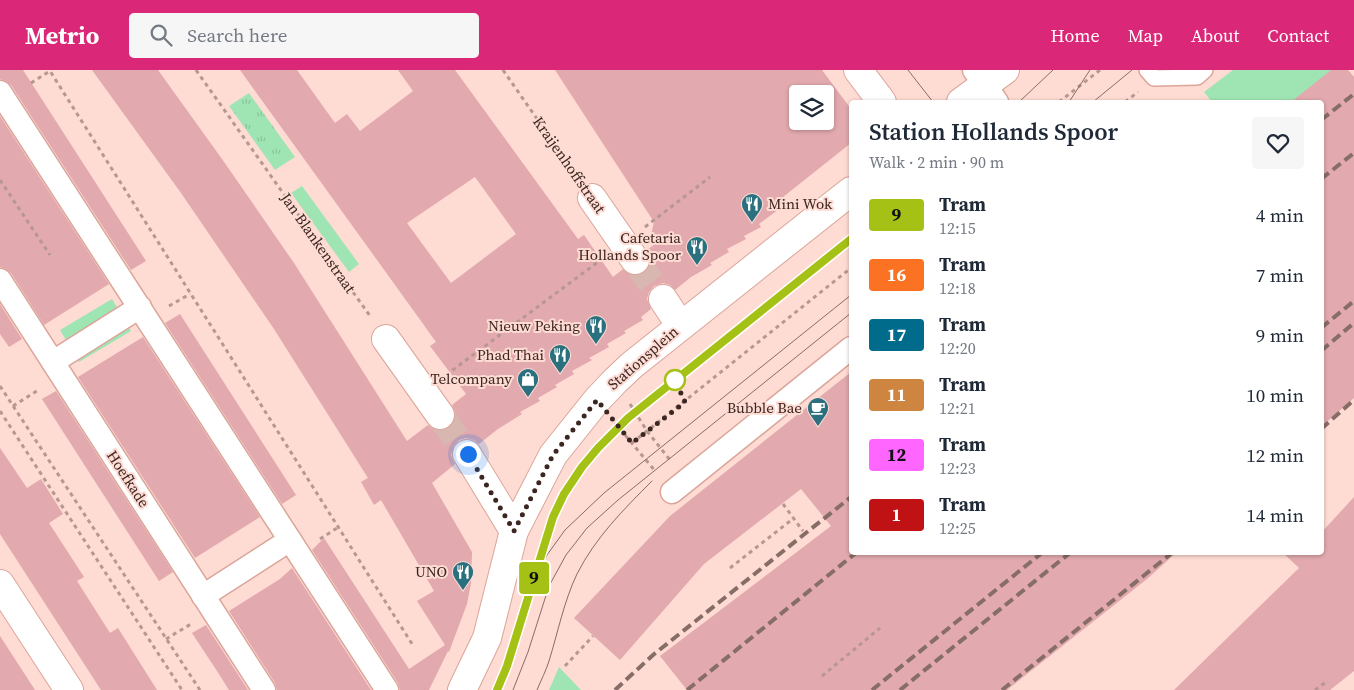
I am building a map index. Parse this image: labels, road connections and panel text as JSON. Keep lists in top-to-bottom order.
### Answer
{
  "streets": {
    "street": ["Kraijenhoffstraat", "Stationsplein", "Hoefkade"],
    "path": ["Jan Blankenstraat"]
  },
  "places": {
    "restaurant": [
      "Mini Wok",
      "Cafetaria Hollands Spoor",
      "Nieuw Peking",
      "Phad Thai",
      "UNO"
    ],
    "shop": ["Telcompany"],
    "cafe": ["Bubble Bae"]
  },
  "lines": ["tram line 9"],
  "page": {
    "header": "Metrio",
    "search": "Search here",
    "nav": [
      "Home",
      "Map",
      "About",
      "Contact"
    ],
    "on_map": "9",
    "heading": ["Station Hollands Spoor", "Walk · 2 min · 90 m"],
    "list": [
      {
        "mark": "9",
        "name": "Tram",
        "note": "12:15",
        "value": "4 min"
      },
      {
        "mark": "16",
        "name": "Tram",
        "note": "12:18",
        "value": "7 min"
      },
      {
        "mark": "17",
        "name": "Tram",
        "note": "12:20",
        "value": "9 min"
      },
      {
        "mark": "11",
        "name": "Tram",
        "note": "12:21",
        "value": "10 min"
      },
      {
        "mark": "12",
        "name": "Tram",
        "note": "12:23",
        "value": "12 min"
      },
      {
        "mark": "1",
        "name": "Tram",
        "note": "12:25",
        "value": "14 min"
      }
    ]
  }
}
